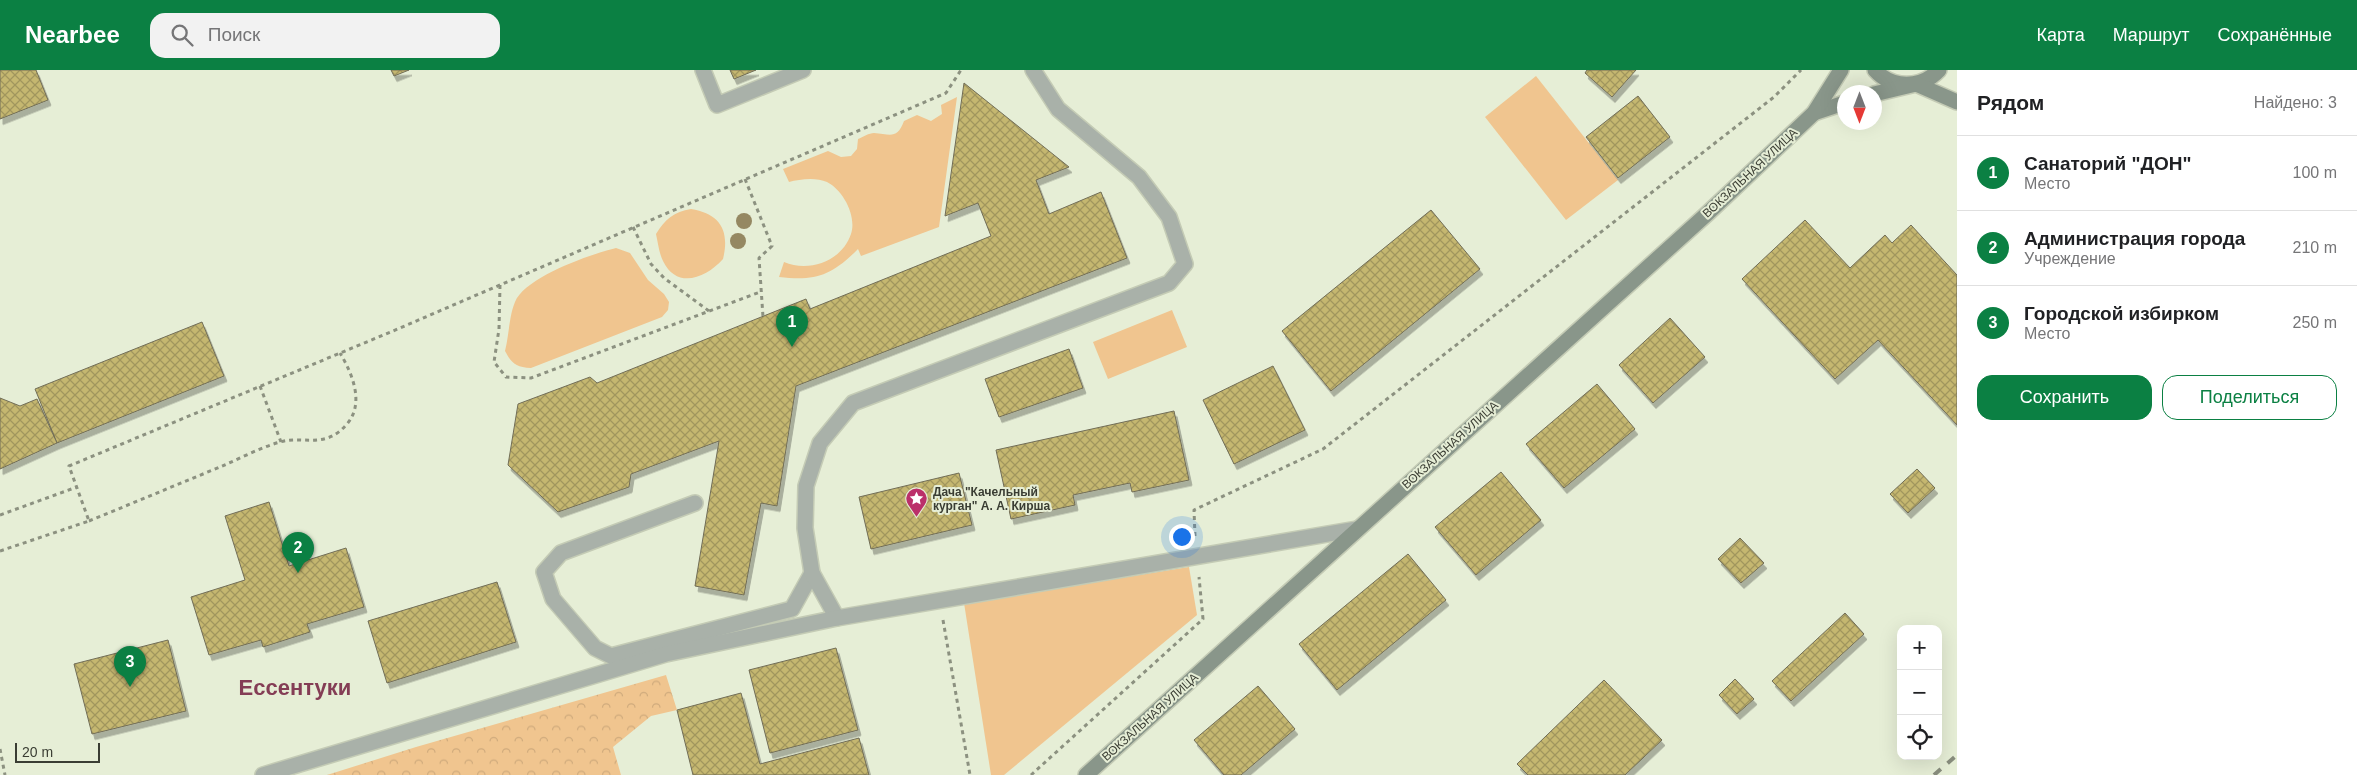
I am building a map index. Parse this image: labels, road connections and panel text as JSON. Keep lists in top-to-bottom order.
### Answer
{
  "streets": {
    "main road": ["ВОКЗАЛЬНАЯ УЛИЦА"]
  },
  "districts": ["Ессентуки"],
  "places": {
    "place": ["Дача \"Качельный курган\" А. А. Кирша"]
  },
  "scale_bar": "20 m",
  "north": "bottom",
  "page": {
    "header": "Nearbee",
    "search": "Поиск",
    "nav": ["Карта", "Маршрут", "Сохранённые"],
    "heading": ["Рядом", "Найдено: 3"],
    "list": [
      {
        "mark": "1",
        "name": "Санаторий \"ДОН\"",
        "note": "Место",
        "value": "100 m"
      },
      {
        "mark": "2",
        "name": "Администрация города",
        "note": "Учреждение",
        "value": "210 m"
      },
      {
        "mark": "3",
        "name": "Городской избирком",
        "note": "Место",
        "value": "250 m"
      }
    ],
    "pins": ["1", "2", "3"],
    "buttons": ["Сохранить", "Поделиться"],
    "map_buttons": ["+", "−"],
    "scale": "20 m"
  }
}
